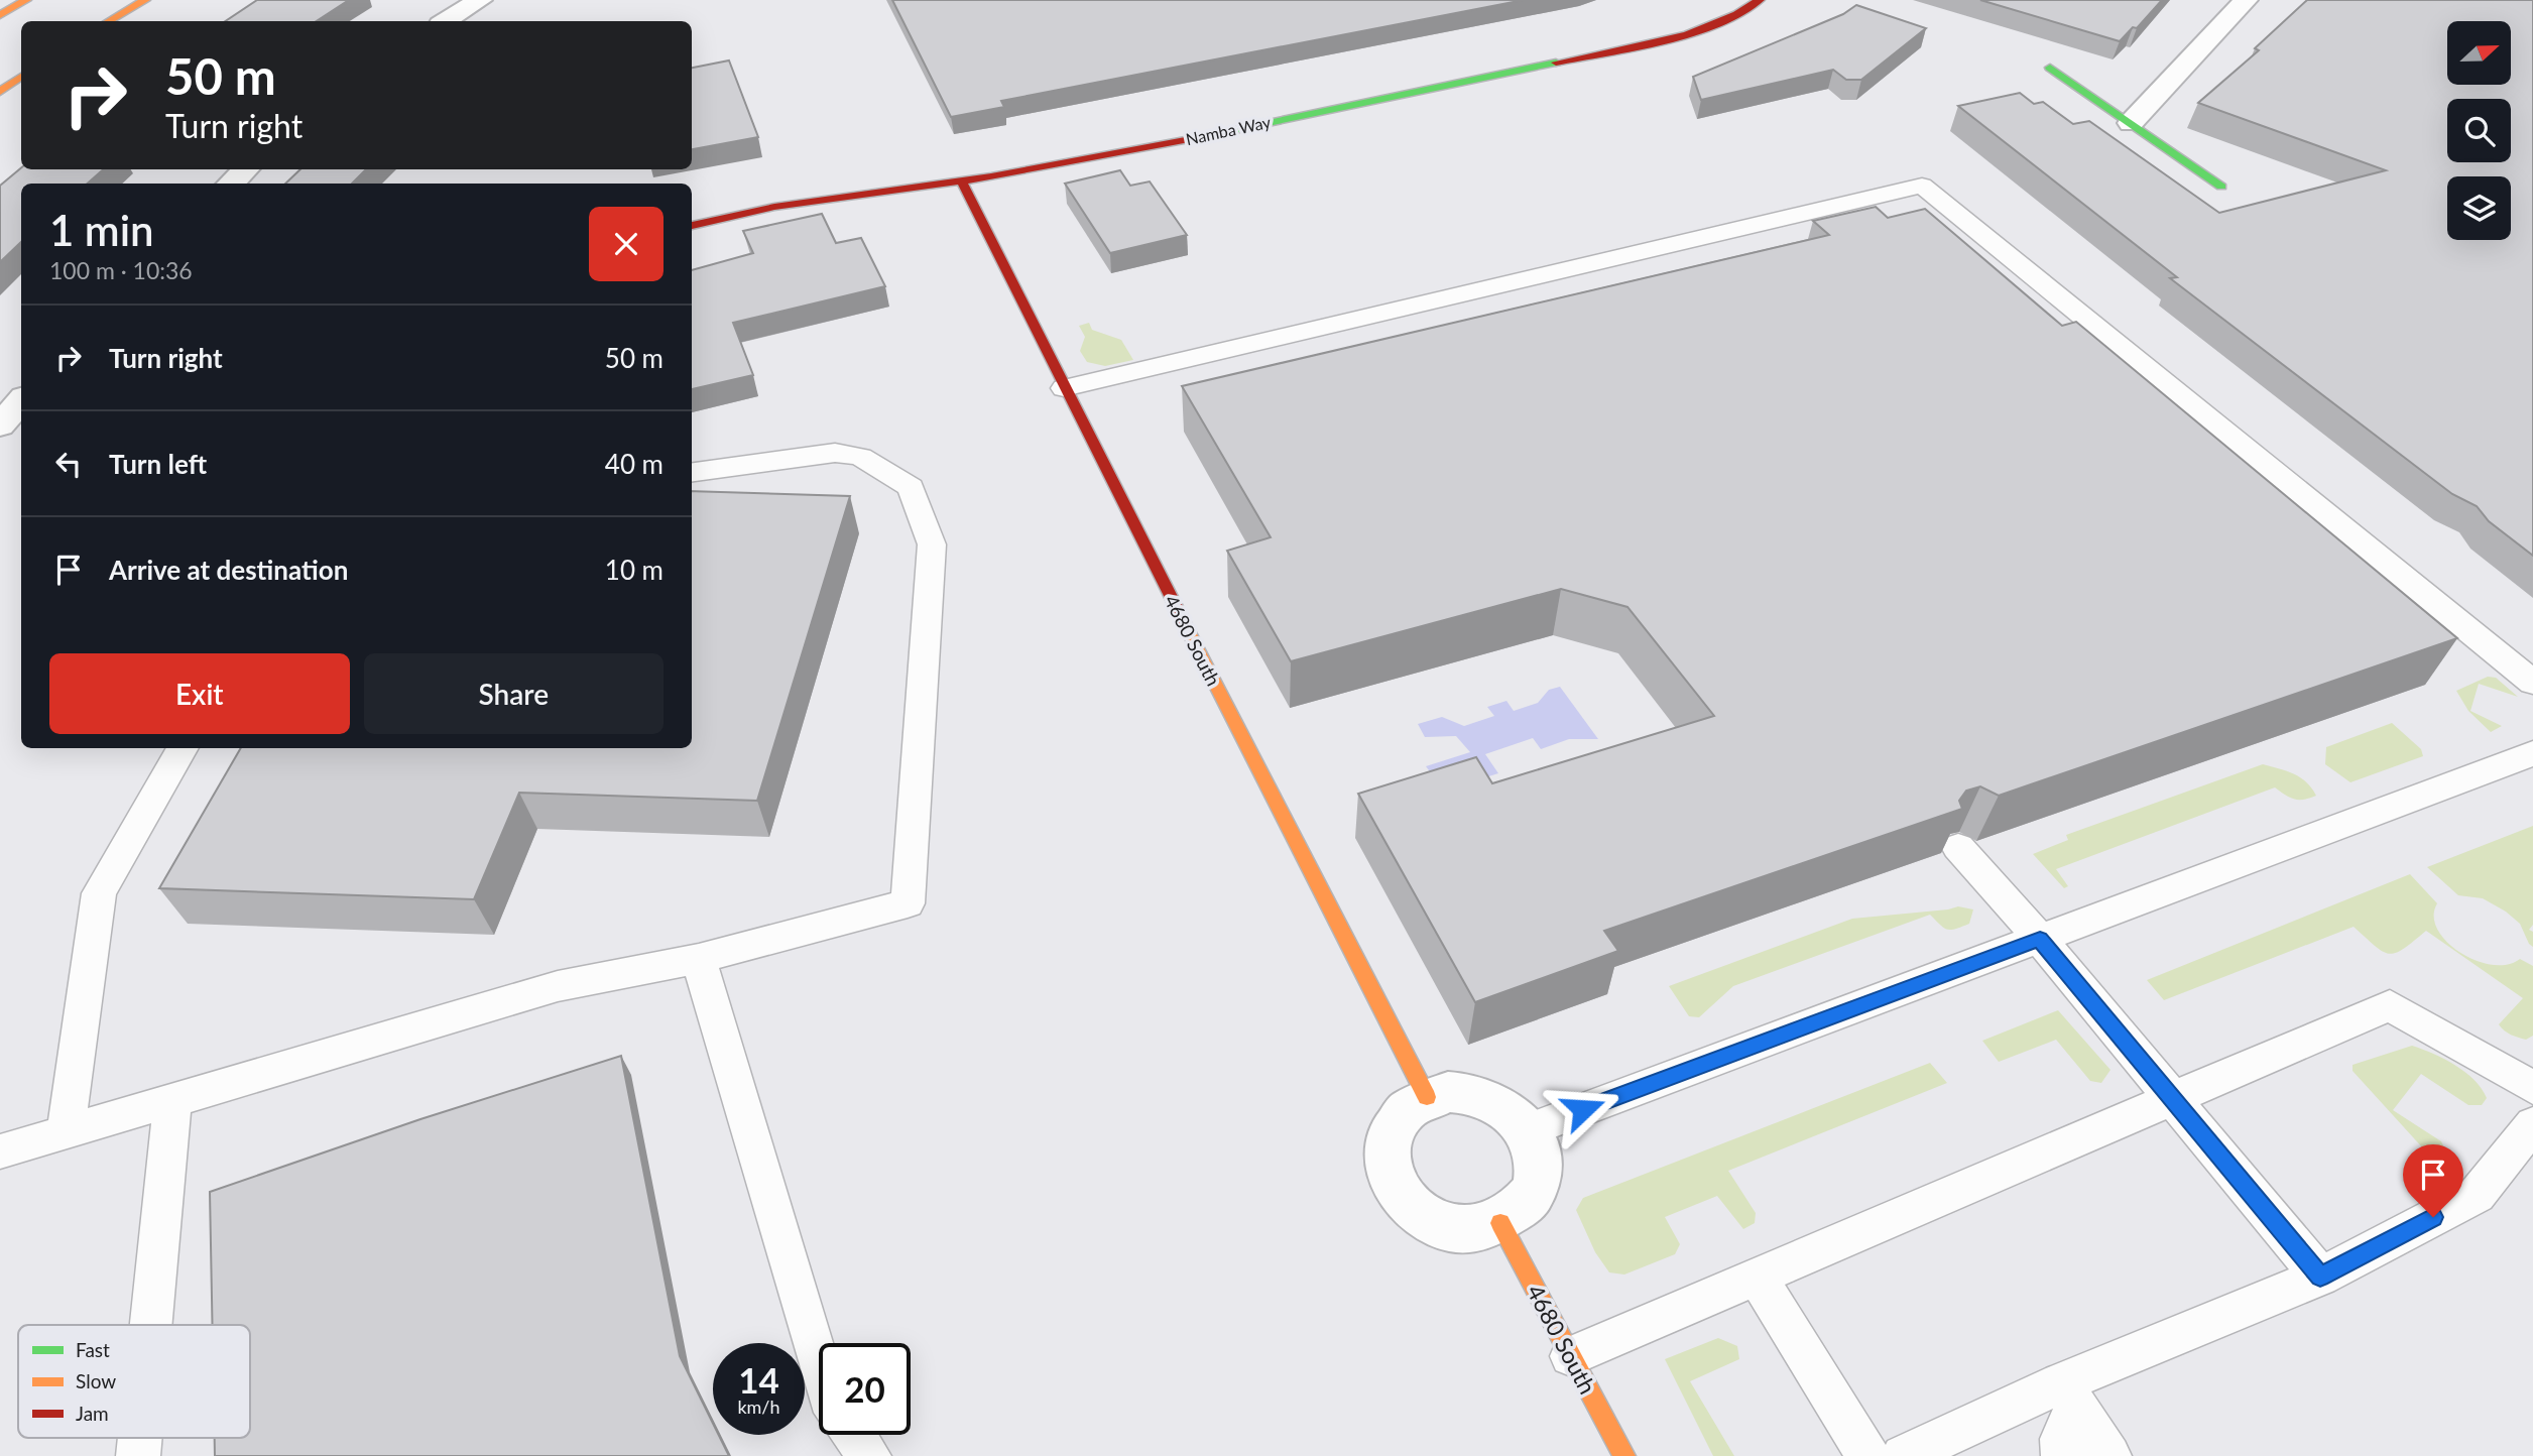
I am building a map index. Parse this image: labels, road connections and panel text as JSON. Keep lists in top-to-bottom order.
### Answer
{
  "streets": {
    "street": ["Namba Way", "4680 South"]
  },
  "crossings": [
    ["Namba Way", "4680 South"]
  ],
  "legend": ["Fast", "Slow", "Jam"],
  "north": "right",
  "page": {
    "turn": ["50 m", "Turn right"],
    "heading": ["1 min", "100 m · 10:36"],
    "list": [
      {
        "name": "Turn right",
        "value": "50 m"
      },
      {
        "name": "Turn left",
        "value": "40 m"
      },
      {
        "name": "Arrive at destination",
        "value": "10 m"
      }
    ],
    "buttons": ["Exit", "Share"],
    "speed": "14 km/h",
    "limit": "20"
  }
}
